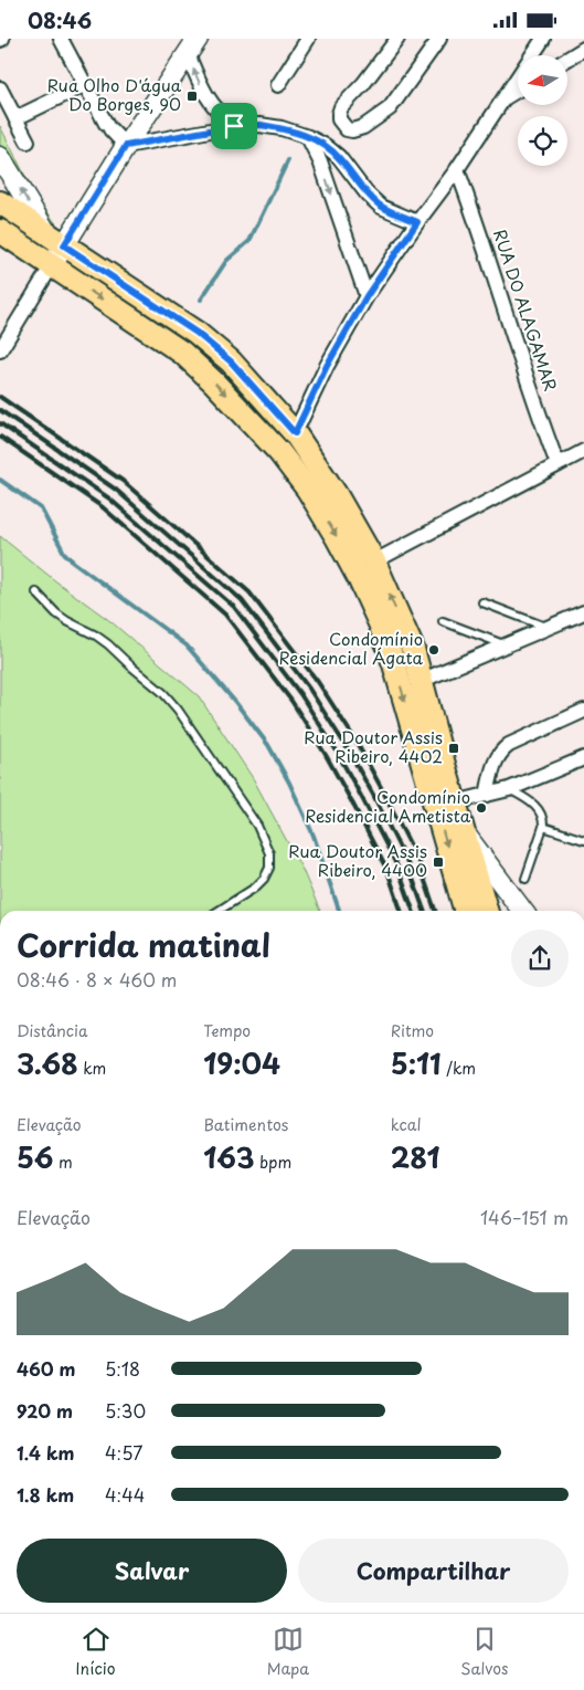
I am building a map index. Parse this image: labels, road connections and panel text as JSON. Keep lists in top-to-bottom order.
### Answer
{
  "streets": {
    "street": ["RUA DO ALAGAMAR"]
  },
  "places": {
    "transit": ["Rua Olho D'água Do Borges, 90", "Rua Doutor Assis Ribeiro, 4402", "Rua Doutor Assis Ribeiro, 4400"],
    "other": ["Condomínio Residencial Ágata", "Condomínio Residencial Ametista"]
  },
  "north": "left",
  "page": {
    "status": "08:46",
    "heading": ["Corrida matinal", "08:46 · 8 × 460 m"],
    "stats": [
      ["Distância", "3.68 km"],
      ["Tempo", "19:04"],
      ["Ritmo", "5:11 /km"],
      ["Elevação", "56 m"],
      ["Batimentos", "163 bpm"],
      ["kcal", "281"]
    ],
    "chart": ["Elevação", "146–151 m"],
    "list": [
      {
        "name": "460 m",
        "note": "5:18"
      },
      {
        "name": "920 m",
        "note": "5:30"
      },
      {
        "name": "1.4 km",
        "note": "4:57"
      },
      {
        "name": "1.8 km",
        "note": "4:44"
      }
    ],
    "buttons": ["Salvar", "Compartilhar"],
    "tabs": ["Início", "Mapa", "Salvos"]
  }
}
